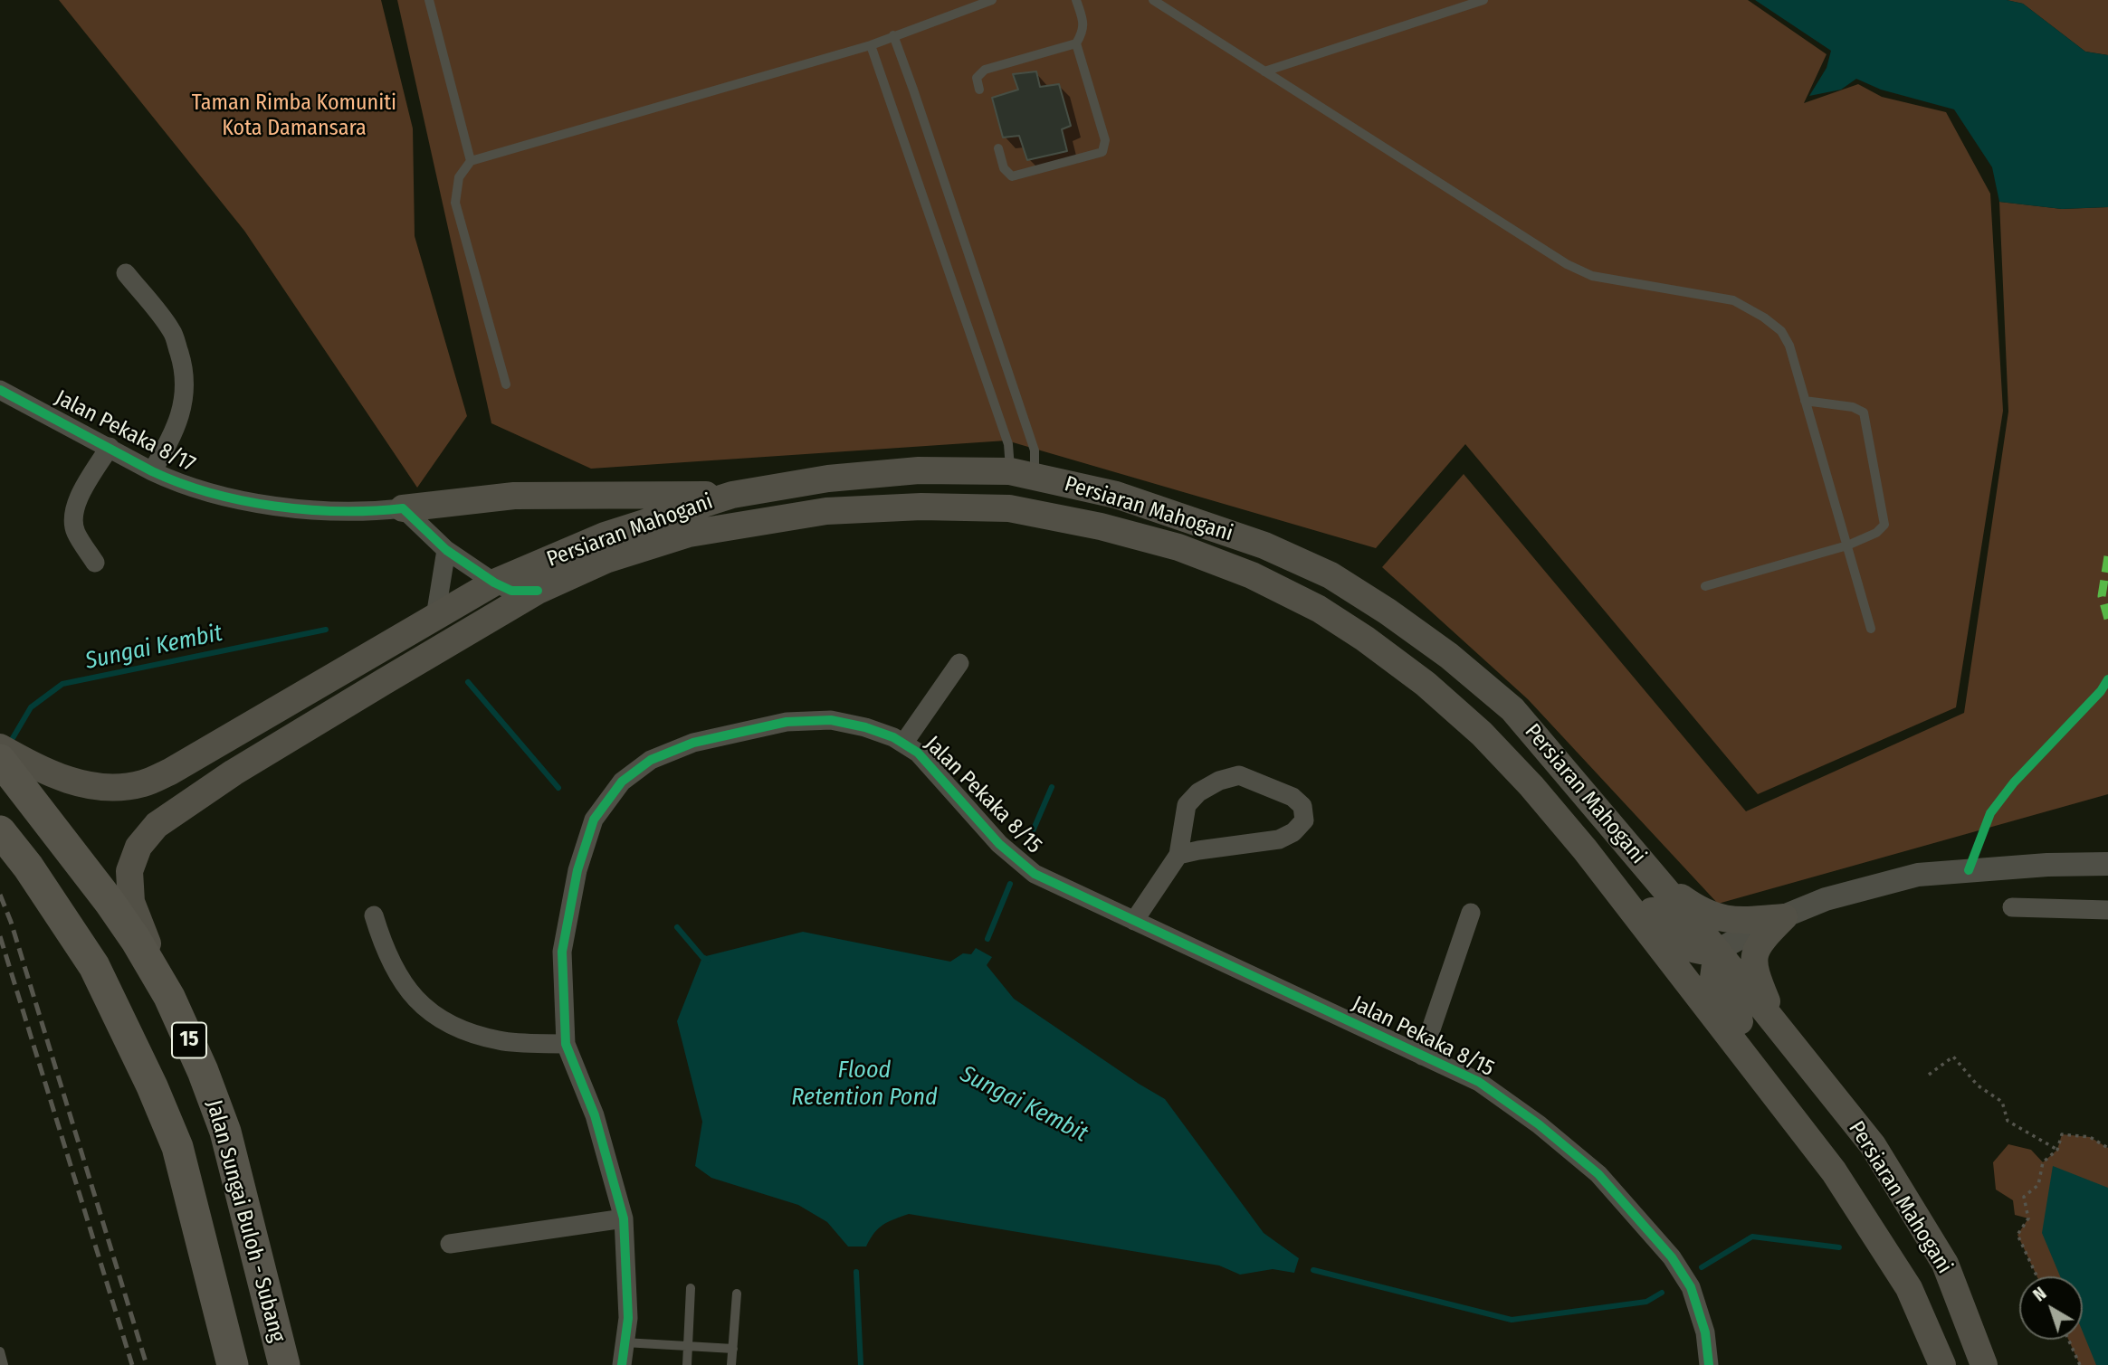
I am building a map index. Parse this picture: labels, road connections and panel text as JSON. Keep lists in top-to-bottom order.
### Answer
{
  "streets": {
    "highway": ["15", "Jalan Sungai Buloh - Subang"],
    "main road": ["Persiaran Mahogani"],
    "street": ["Jalan Pekaka 8/17", "Jalan Pekaka 8/15"]
  },
  "crossings": [
    ["Persiaran Mahogani", "Jalan Sungai Buloh - Subang"]
  ],
  "water": ["Sungai Kembit", "Flood Retention Pond"],
  "parks": ["Taman Rimba Komuniti Kota Damansara"],
  "north": "top left"
}
